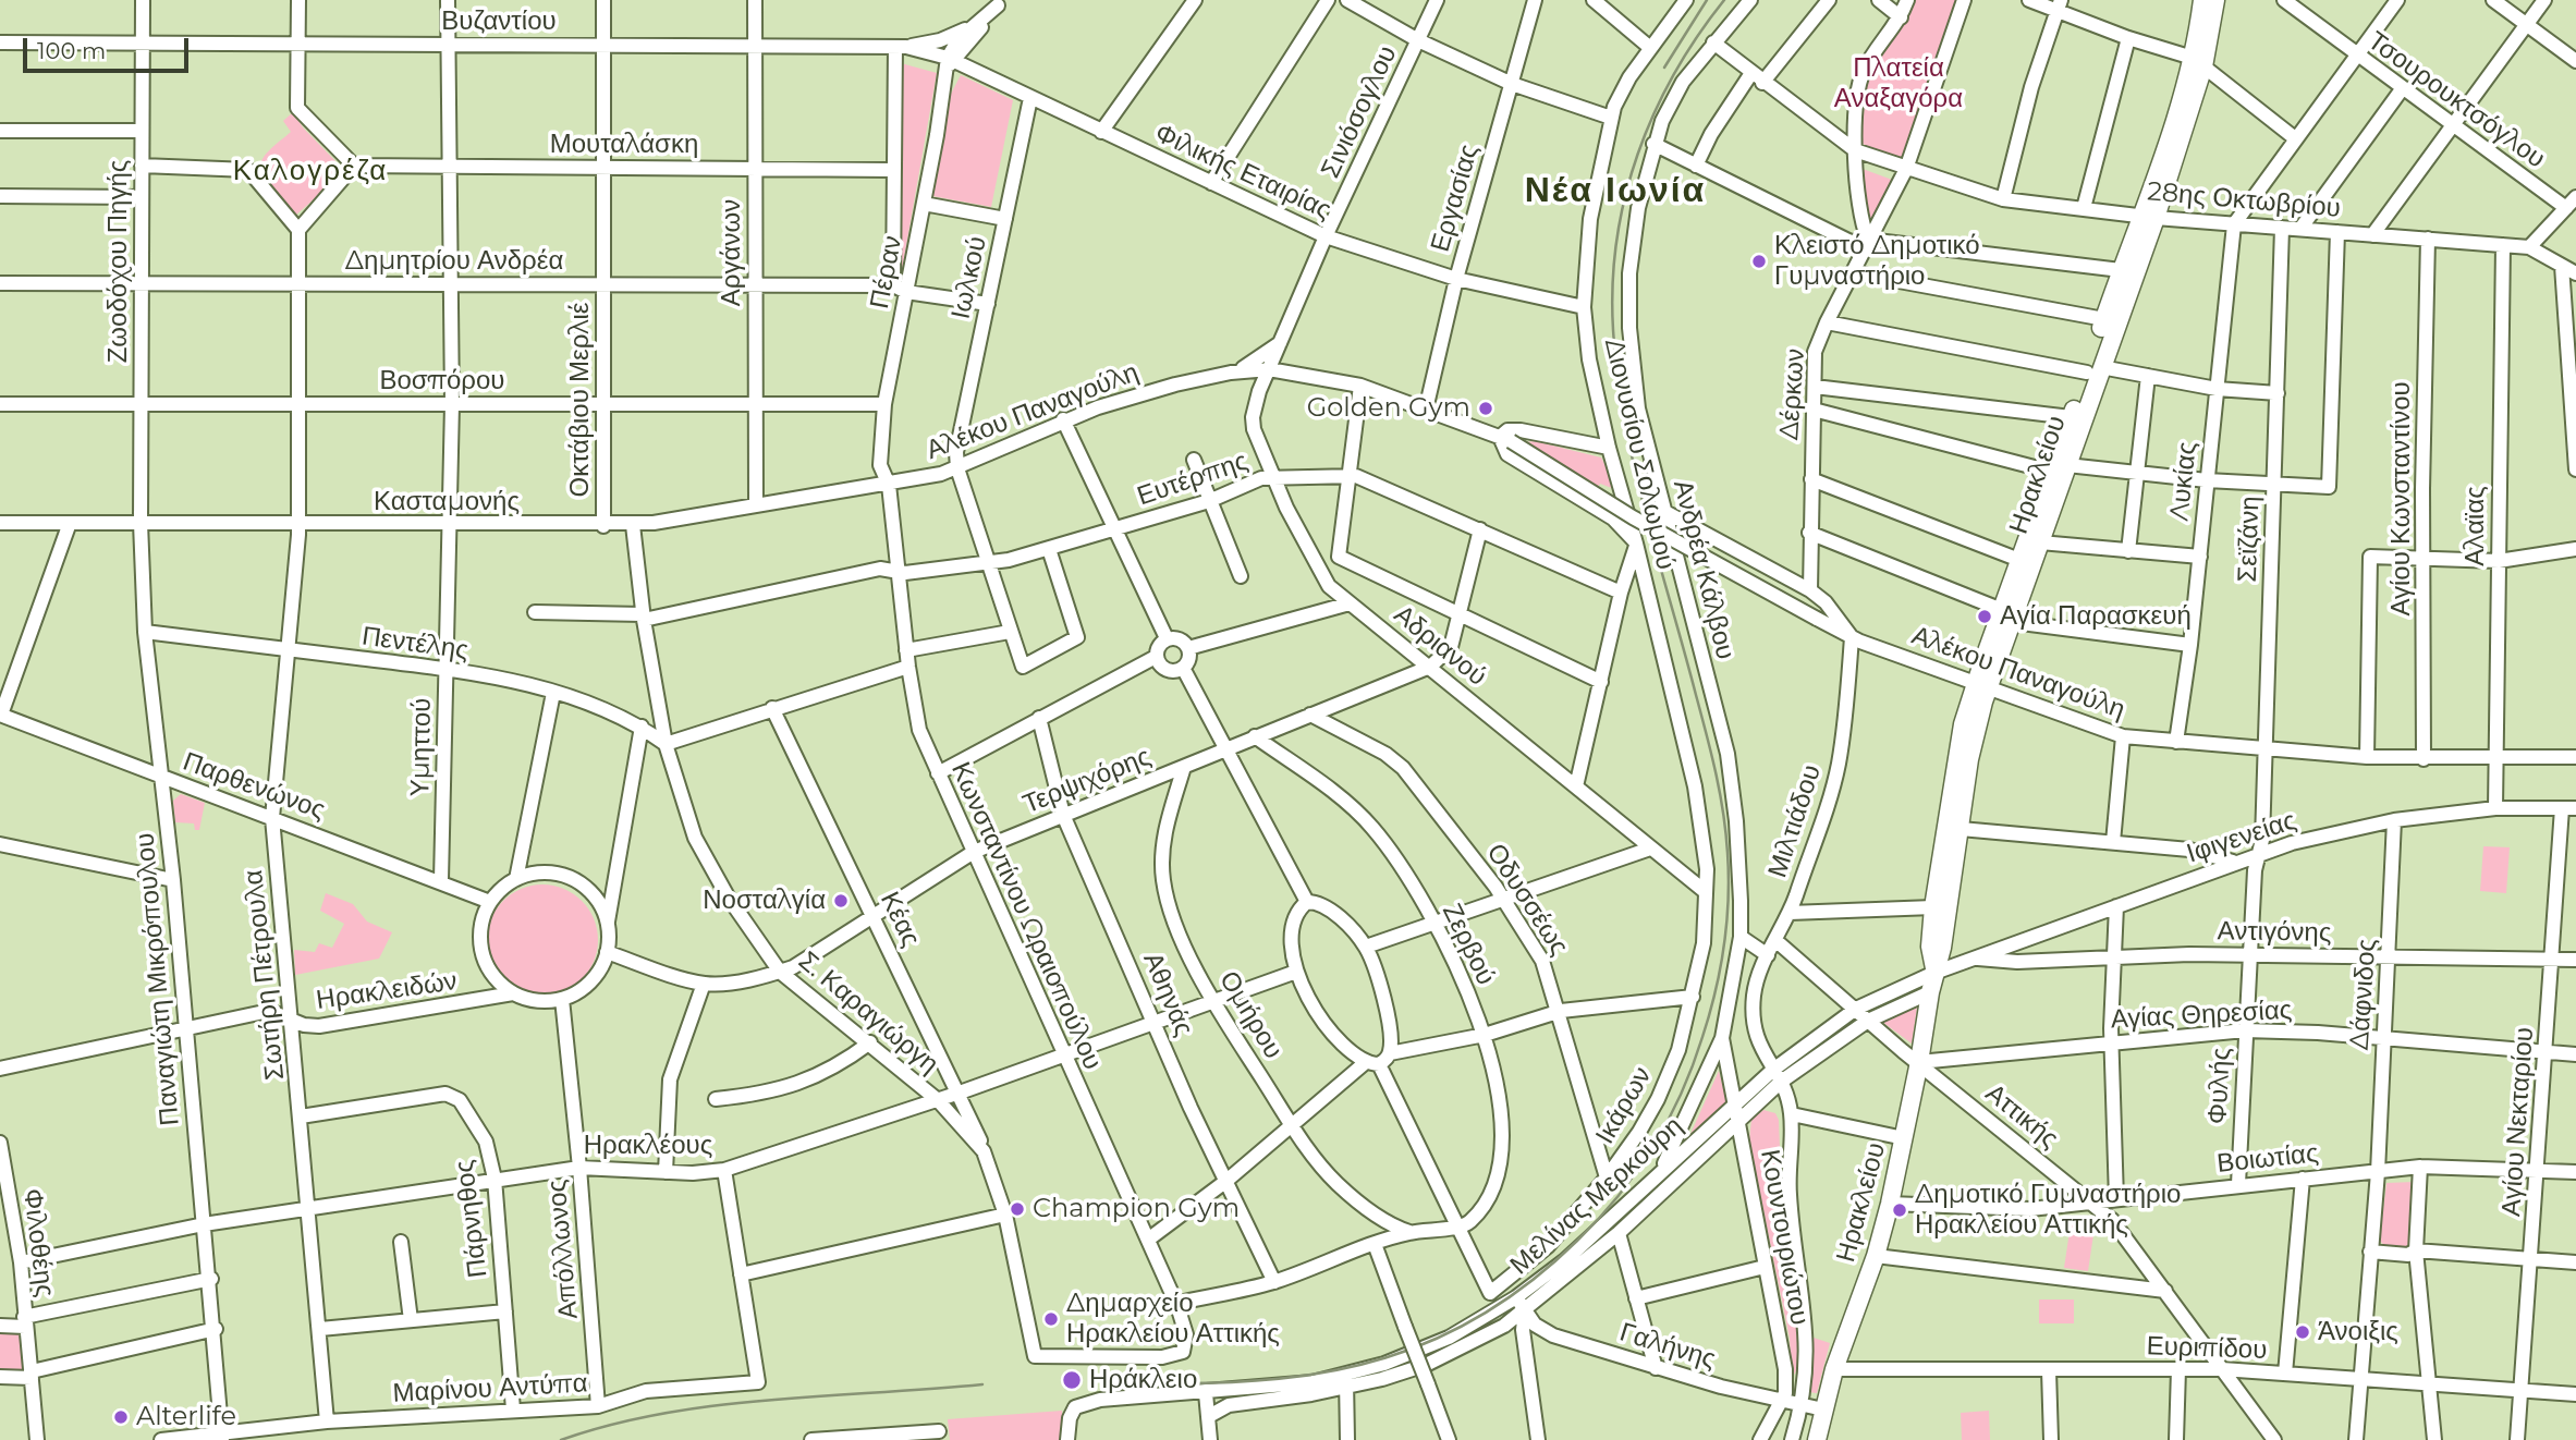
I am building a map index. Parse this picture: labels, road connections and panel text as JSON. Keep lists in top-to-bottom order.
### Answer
{
  "streets": {
    "main road": ["Ηρακλείου"],
    "street": [
      "Βυζαντίου",
      "Τσουρουκτσόγλου",
      "Σινιόσογλου",
      "Μουταλάσκη",
      "Φιλικής Εταιρίας",
      "Εργασίας",
      "28ης Οκτωβρίου",
      "Αργάνων",
      "Ζωοδόχου Πηγής",
      "Δημητρίου Ανδρέα",
      "Πέραν",
      "Ιωλκού",
      "Βοσπόρου",
      "Δέρκων",
      "Οκτάβιου Μερλιέ",
      "Αλέκου Παναγούλη",
      "Διονυσίου Σολωμού",
      "Ευτέρπης",
      "Λυκίας",
      "Αγίου Κωνσταντίνου",
      "Κασταμονής",
      "Αλαϊας",
      "Σεϊζάνη",
      "Ανδρέα Κάλβου",
      "Πεντέλης",
      "Αδριανού",
      "Υμηττού",
      "Τερψιχόρης",
      "Παρθενώνος",
      "Μιλτιάδου",
      "Ιφιγενείας",
      "Οδυσσέως",
      "Κωνσταντίνου Ωραιοπούλου",
      "Κέας",
      "Αντιγόνης",
      "Ζερβού",
      "Σωτήρη Πέτρουλα",
      "Παναγιώτη Μικρόπουλου",
      "Ηρακλειδών",
      "Αθηνάς",
      "Δάφνιδος",
      "Σ. Καραγιώργη",
      "Ομήρου",
      "Αγίας Θηρεσίας",
      "Φυλής",
      "Ικάρων",
      "Αττικής",
      "Αγίου Νεκταρίου",
      "Ηρακλέους",
      "Βοιωτίας",
      "Μελίνας Μερκούρη",
      "Πάρνηθος",
      "Κουντουριώτου",
      "Φιλοθέης",
      "Απόλλωνος",
      "Γαλήνης",
      "Ευριπίδου",
      "Μαρίνου Αντύπα"
    ]
  },
  "crossings": [
    ["Βυζαντίου", "Φιλικής Εταιρίας"],
    ["Βυζαντίου", "Αργάνων"],
    ["Βυζαντίου", "Ζωοδόχου Πηγής"],
    ["Βυζαντίου", "Πέραν"],
    ["Βυζαντίου", "Οκτάβιου Μερλιέ"],
    ["Βυζαντίου", "Υμηττού"],
    ["Σινιόσογλου", "Φιλικής Εταιρίας"],
    ["Σινιόσογλου", "Αλέκου Παναγούλη"],
    ["Σινιόσογλου", "Αδριανού"],
    ["Μουταλάσκη", "Αργάνων"],
    ["Μουταλάσκη", "Πέραν"],
    ["Μουταλάσκη", "Οκτάβιου Μερλιέ"],
    ["Μουταλάσκη", "Υμηττού"],
    ["Φιλικής Εταιρίας", "Εργασίας"],
    ["Φιλικής Εταιρίας", "Πέραν"],
    ["Φιλικής Εταιρίας", "Ιωλκού"],
    ["Φιλικής Εταιρίας", "Διονυσίου Σολωμού"],
    ["Εργασίας", "Αλέκου Παναγούλη"],
    ["28ης Οκτωβρίου", "Δέρκων"],
    ["28ης Οκτωβρίου", "Ηρακλείου"],
    ["28ης Οκτωβρίου", "Λυκίας"],
    ["28ης Οκτωβρίου", "Αγίου Κωνσταντίνου"],
    ["28ης Οκτωβρίου", "Αλαϊας"],
    ["28ης Οκτωβρίου", "Σεϊζάνη"],
    ["28ης Οκτωβρίου", "Ανδρέα Κάλβου"],
    ["Αργάνων", "Δημητρίου Ανδρέα"],
    ["Αργάνων", "Βοσπόρου"],
    ["Αργάνων", "Κασταμονής"],
    ["Ζωοδόχου Πηγής", "Δημητρίου Ανδρέα"],
    ["Ζωοδόχου Πηγής", "Βοσπόρου"],
    ["Ζωοδόχου Πηγής", "Κασταμονής"],
    ["Ζωοδόχου Πηγής", "Παναγιώτη Μικρόπουλου"],
    ["Δημητρίου Ανδρέα", "Πέραν"],
    ["Δημητρίου Ανδρέα", "Ιωλκού"],
    ["Δημητρίου Ανδρέα", "Οκτάβιου Μερλιέ"],
    ["Δημητρίου Ανδρέα", "Υμηττού"],
    ["Δημητρίου Ανδρέα", "Σωτήρη Πέτρουλα"],
    ["Πέραν", "Βοσπόρου"],
    ["Πέραν", "Αλέκου Παναγούλη"],
    ["Πέραν", "Κασταμονής"],
    ["Πέραν", "Κωνσταντίνου Ωραιοπούλου"],
    ["Ιωλκού", "Αλέκου Παναγούλη"],
    ["Βοσπόρου", "Οκτάβιου Μερλιέ"],
    ["Βοσπόρου", "Υμηττού"],
    ["Βοσπόρου", "Σωτήρη Πέτρουλα"],
    ["Οκτάβιου Μερλιέ", "Κασταμονής"],
    ["Αλέκου Παναγούλη", "Διονυσίου Σολωμού"],
    ["Αλέκου Παναγούλη", "Ηρακλείου"],
    ["Αλέκου Παναγούλη", "Λυκίας"],
    ["Αλέκου Παναγούλη", "Αγίου Κωνσταντίνου"],
    ["Αλέκου Παναγούλη", "Κασταμονής"],
    ["Αλέκου Παναγούλη", "Αλαϊας"],
    ["Αλέκου Παναγούλη", "Σεϊζάνη"],
    ["Αλέκου Παναγούλη", "Αδριανού"],
    ["Αλέκου Παναγούλη", "Μιλτιάδου"],
    ["Αλέκου Παναγούλη", "Κωνσταντίνου Ωραιοπούλου"],
    ["Διονυσίου Σολωμού", "Αδριανού"],
    ["Διονυσίου Σολωμού", "Ικάρων"],
    ["Ηρακλείου", "Ιφιγενείας"],
    ["Ηρακλείου", "Αγίας Θηρεσίας"],
    ["Ηρακλείου", "Αττικής"],
    ["Ηρακλείου", "Βοιωτίας"],
    ["Ηρακλείου", "Μελίνας Μερκούρη"],
    ["Ηρακλείου", "Γαλήνης"],
    ["Ηρακλείου", "Ευριπίδου"],
    ["Ευτέρπης", "Αδριανού"],
    ["Ευτέρπης", "Κωνσταντίνου Ωραιοπούλου"],
    ["Ευτέρπης", "Σ. Καραγιώργη"],
    ["Κασταμονής", "Υμηττού"],
    ["Κασταμονής", "Κωνσταντίνου Ωραιοπούλου"],
    ["Κασταμονής", "Σωτήρη Πέτρουλα"],
    ["Κασταμονής", "Παναγιώτη Μικρόπουλου"],
    ["Κασταμονής", "Σ. Καραγιώργη"],
    ["Αλαϊας", "Ιφιγενείας"],
    ["Σεϊζάνη", "Ιφιγενείας"],
    ["Σεϊζάνη", "Φυλής"],
    ["Ανδρέα Κάλβου", "Μελίνας Μερκούρη"],
    ["Ανδρέα Κάλβου", "Κουντουριώτου"],
    ["Πεντέλης", "Υμηττού"],
    ["Πεντέλης", "Σωτήρη Πέτρουλα"],
    ["Πεντέλης", "Παναγιώτη Μικρόπουλου"],
    ["Πεντέλης", "Σ. Καραγιώργη"],
    ["Αδριανού", "Τερψιχόρης"],
    ["Αδριανού", "Ικάρων"],
    ["Υμηττού", "Παρθενώνος"],
    ["Τερψιχόρης", "Οδυσσέως"],
    ["Τερψιχόρης", "Κωνσταντίνου Ωραιοπούλου"],
    ["Τερψιχόρης", "Κέας"],
    ["Τερψιχόρης", "Ζερβού"],
    ["Τερψιχόρης", "Αθηνάς"],
    ["Τερψιχόρης", "Σ. Καραγιώργη"],
    ["Τερψιχόρης", "Ομήρου"],
    ["Παρθενώνος", "Σωτήρη Πέτρουλα"],
    ["Παρθενώνος", "Παναγιώτη Μικρόπουλου"],
    ["Παρθενώνος", "Ηρακλειδών"],
    ["Παρθενώνος", "Απόλλωνος"],
    ["Μιλτιάδου", "Αττικής"],
    ["Μιλτιάδου", "Μελίνας Μερκούρη"],
    ["Μιλτιάδου", "Κουντουριώτου"],
    ["Ιφιγενείας", "Αντιγόνης"],
    ["Ιφιγενείας", "Δάφνιδος"],
    ["Ιφιγενείας", "Φυλής"],
    ["Ιφιγενείας", "Αγίου Νεκταρίου"],
    ["Ιφιγενείας", "Μελίνας Μερκούρη"],
    ["Οδυσσέως", "Ικάρων"],
    ["Κωνσταντίνου Ωραιοπούλου", "Σ. Καραγιώργη"],
    ["Κωνσταντίνου Ωραιοπούλου", "Ηρακλέους"],
    ["Κέας", "Σ. Καραγιώργη"],
    ["Κέας", "Ηρακλέους"],
    ["Αντιγόνης", "Δάφνιδος"],
    ["Αντιγόνης", "Φυλής"],
    ["Αντιγόνης", "Αγίου Νεκταρίου"],
    ["Ζερβού", "Ικάρων"],
    ["Σωτήρη Πέτρουλα", "Ηρακλειδών"],
    ["Σωτήρη Πέτρουλα", "Ηρακλέους"],
    ["Σωτήρη Πέτρουλα", "Πάρνηθος"],
    ["Σωτήρη Πέτρουλα", "Μαρίνου Αντύπα"],
    ["Παναγιώτη Μικρόπουλου", "Ηρακλειδών"],
    ["Παναγιώτη Μικρόπουλου", "Ηρακλέους"],
    ["Παναγιώτη Μικρόπουλου", "Μαρίνου Αντύπα"],
    ["Ηρακλειδών", "Απόλλωνος"],
    ["Αθηνάς", "Ηρακλέους"],
    ["Δάφνιδος", "Αγίας Θηρεσίας"],
    ["Δάφνιδος", "Βοιωτίας"],
    ["Δάφνιδος", "Ευριπίδου"],
    ["Σ. Καραγιώργη", "Ηρακλέους"],
    ["Ομήρου", "Ηρακλέους"],
    ["Αγίας Θηρεσίας", "Φυλής"],
    ["Αγίας Θηρεσίας", "Αττικής"],
    ["Αγίας Θηρεσίας", "Αγίου Νεκταρίου"],
    ["Φυλής", "Βοιωτίας"],
    ["Αττικής", "Βοιωτίας"],
    ["Αττικής", "Μελίνας Μερκούρη"],
    ["Αττικής", "Ευριπίδου"],
    ["Αγίου Νεκταρίου", "Βοιωτίας"],
    ["Αγίου Νεκταρίου", "Ευριπίδου"],
    ["Ηρακλέους", "Πάρνηθος"],
    ["Ηρακλέους", "Φιλοθέης"],
    ["Ηρακλέους", "Απόλλωνος"],
    ["Μελίνας Μερκούρη", "Κουντουριώτου"],
    ["Μελίνας Μερκούρη", "Γαλήνης"],
    ["Πάρνηθος", "Μαρίνου Αντύπα"],
    ["Κουντουριώτου", "Γαλήνης"],
    ["Απόλλωνος", "Μαρίνου Αντύπα"]
  ],
  "districts": ["Καλογρέζα", "Νέα Ιωνία"],
  "parks": ["Πλατεία Αναξαγόρα"],
  "places": [
    "Κλειστό Δημοτικό Γυμναστήριο",
    "Golden Gym",
    "Αγία Παρασκευή",
    "Νοσταλγία",
    "Champion Gym",
    "Δημοτικό Γυμναστήριο Ηρακλείου Αττικής",
    "Δημαρχείο Ηρακλείου Αττικής",
    "Άνοιξις",
    "Ηράκλειο",
    "Alterlife"
  ],
  "scale_bar": "100 m"
}
